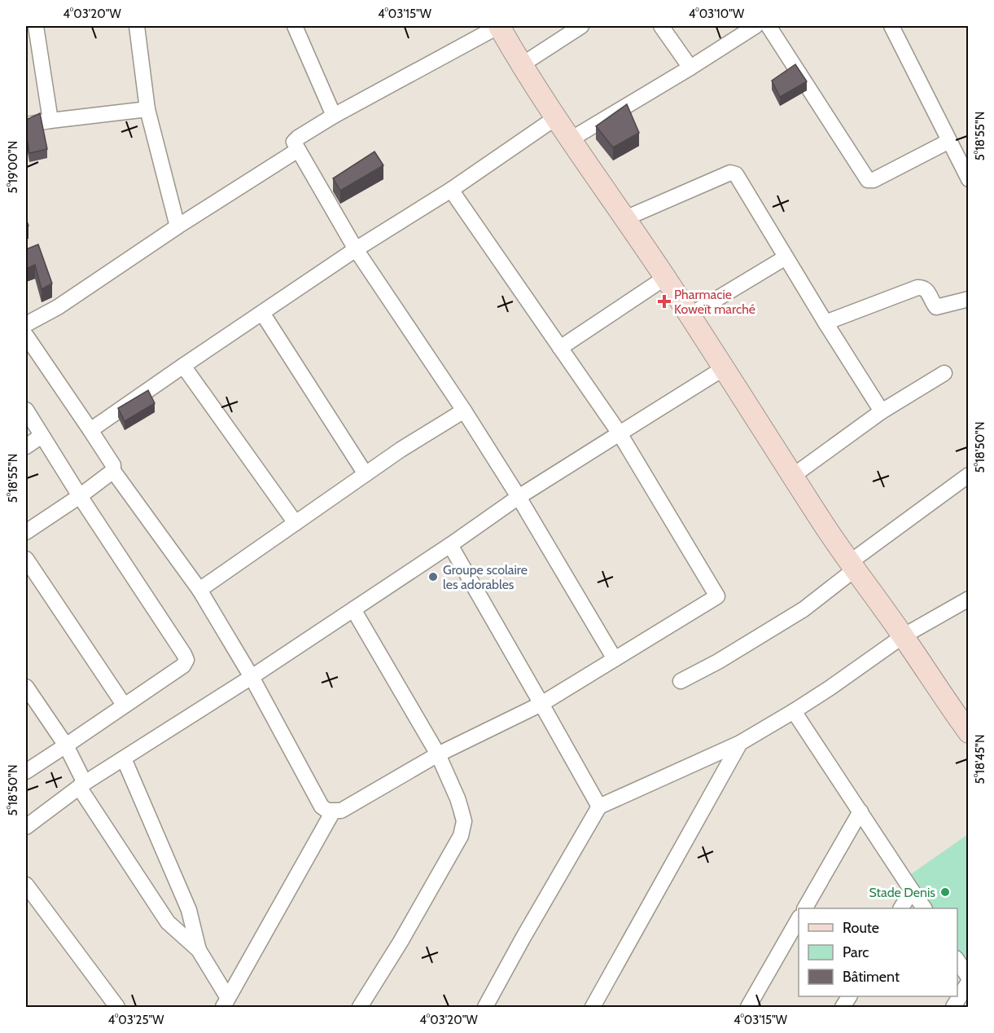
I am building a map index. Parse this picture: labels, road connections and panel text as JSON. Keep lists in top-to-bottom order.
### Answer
{
  "places": {
    "health": ["Pharmacie Koweït marché"],
    "other": ["Groupe scolaire les adorables", "Stade Denis"]
  },
  "legend": ["Route", "Parc", "Bâtiment"],
  "coordinates": [
    "4°03'20\"W",
    "4°03'15\"W",
    "4°03'10\"W",
    "5°18'55\"N",
    "5°19'00\"N",
    "5°18'50\"N",
    "5°18'45\"N",
    "4°03'25\"W"
  ]
}
